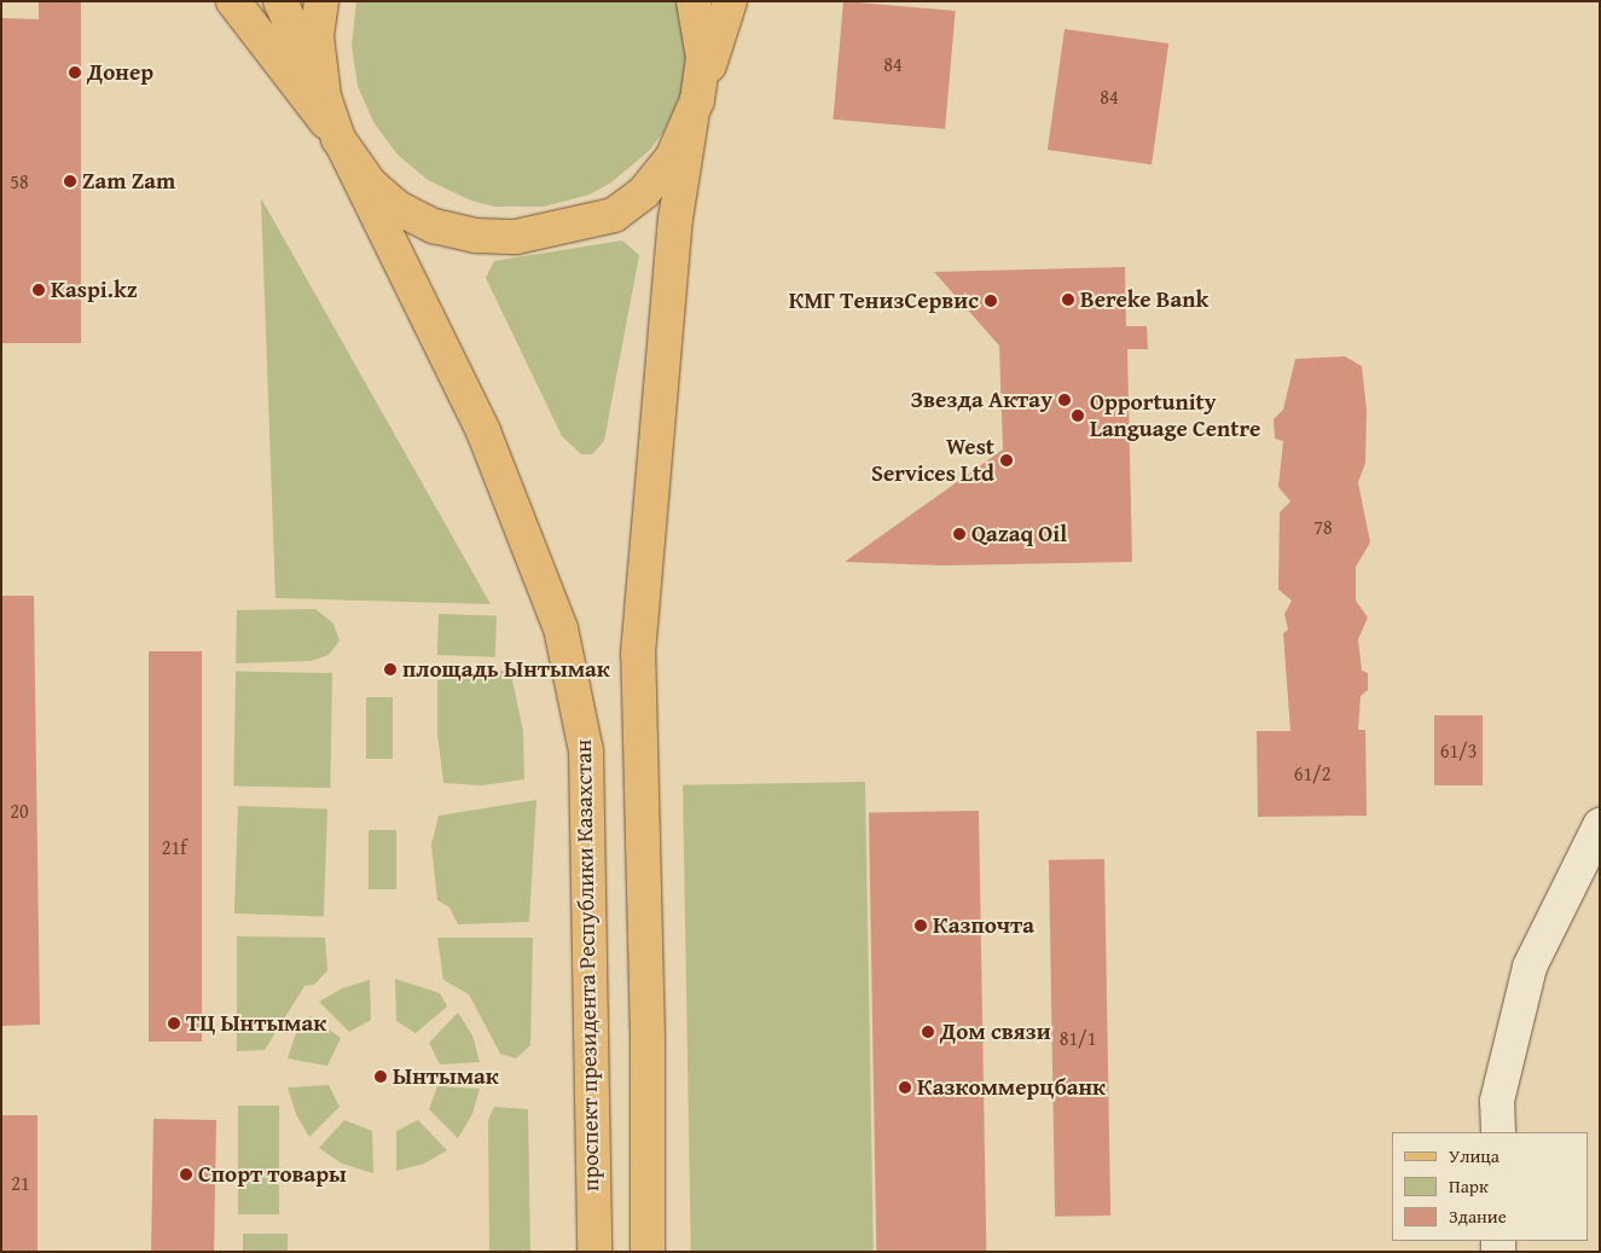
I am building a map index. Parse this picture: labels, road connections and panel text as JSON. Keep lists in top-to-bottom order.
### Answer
{
  "streets": {
    "main road": ["проспект президента Республики Казахстан"]
  },
  "places": [
    "Донер",
    "Zam Zam",
    "Kaspi.kz",
    "Bereke Bank",
    "КМГ ТенизСервис",
    "Звезда Актау",
    "Opportunity Language Centre",
    "West Services Ltd",
    "Qazaq Oil",
    "площадь Ынтымак",
    "Казпочта",
    "ТЦ Ынтымак",
    "Дом связи",
    "Ынтымак",
    "Казкоммерцбанк",
    "Спорт товары"
  ],
  "house_numbers": [
    "84",
    "84",
    "58",
    "78",
    "61/3",
    "61/2",
    "20",
    "21f",
    "81/1",
    "21"
  ],
  "legend": ["Улица", "Парк", "Здание"]
}
